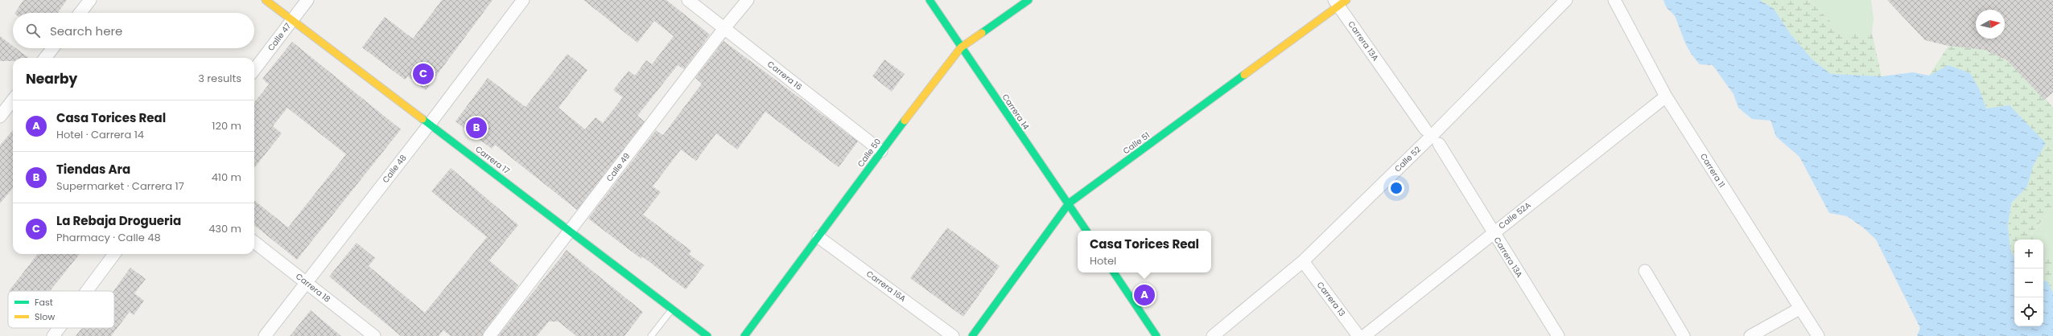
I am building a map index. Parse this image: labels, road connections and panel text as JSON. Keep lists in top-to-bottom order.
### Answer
{
  "streets": {
    "street": [
      "Calle 47",
      "Carrera 13A",
      "Carrera 16",
      "Carrera 14",
      "Calle 51",
      "Calle 50",
      "Calle 52",
      "Carrera 17",
      "Calle 49",
      "Calle 48",
      "Carrera 11",
      "Calle 52A",
      "Carrera 16A",
      "Carrera 18",
      "Carrera 13"
    ]
  },
  "crossings": [
    ["Calle 47", "Carrera 17"],
    ["Carrera 13A", "Calle 51"],
    ["Carrera 13A", "Calle 52A"],
    ["Carrera 16", "Calle 50"],
    ["Carrera 16", "Calle 49"],
    ["Carrera 14", "Calle 51"],
    ["Carrera 14", "Calle 50"],
    ["Calle 50", "Carrera 16A"],
    ["Calle 52", "Carrera 13"],
    ["Carrera 17", "Calle 49"],
    ["Carrera 17", "Calle 48"],
    ["Calle 48", "Carrera 18"],
    ["Carrera 11", "Calle 52A"]
  ],
  "legend": ["Fast", "Slow"],
  "north": "right",
  "page": {
    "search": "Search here",
    "heading": ["Nearby", "3 results"],
    "pins": ["C", "B", "A"],
    "list": [
      {
        "mark": "A",
        "name": "Casa Torices Real",
        "note": "Hotel · Carrera 14",
        "value": "120 m"
      },
      {
        "mark": "B",
        "name": "Tiendas Ara",
        "note": "Supermarket · Carrera 17",
        "value": "410 m"
      },
      {
        "mark": "C",
        "name": "La Rebaja Drogueria",
        "note": "Pharmacy · Calle 48",
        "value": "430 m"
      }
    ],
    "popup": ["Casa Torices Real", "Hotel"],
    "map_buttons": ["+", "−"]
  }
}
